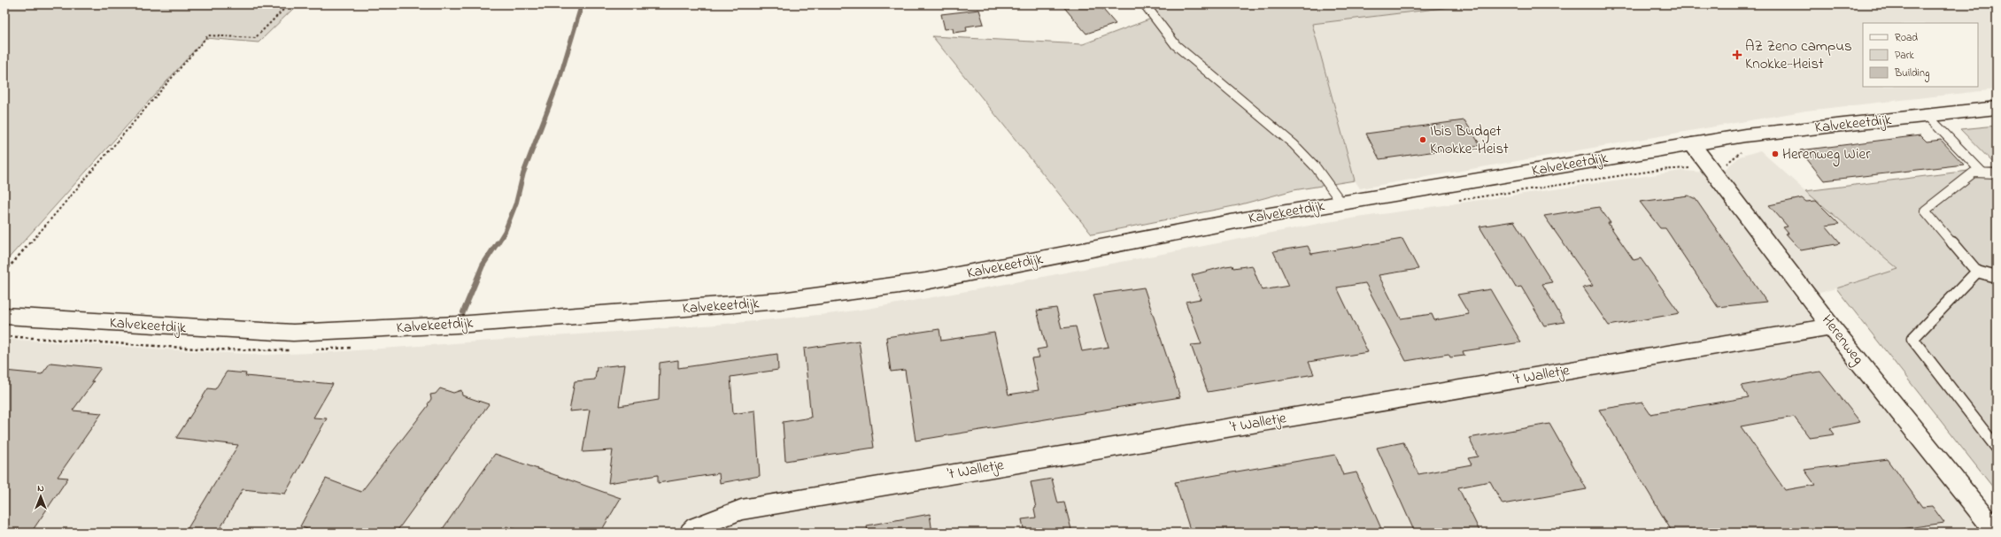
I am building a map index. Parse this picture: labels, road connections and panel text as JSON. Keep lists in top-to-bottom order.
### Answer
{
  "streets": {
    "street": ["Kalvekeetdijk", "Herenweg", "'t Walletje"]
  },
  "crossings": [
    ["Kalvekeetdijk", "Herenweg"],
    ["Herenweg", "'t Walletje"]
  ],
  "places": {
    "health": ["AZ Zeno campus Knokke-Heist"],
    "other": ["Ibis Budget Knokke-Heist", "Herenweg Wier"]
  },
  "legend": ["Road", "Park", "Building"],
  "north": "top"
}
